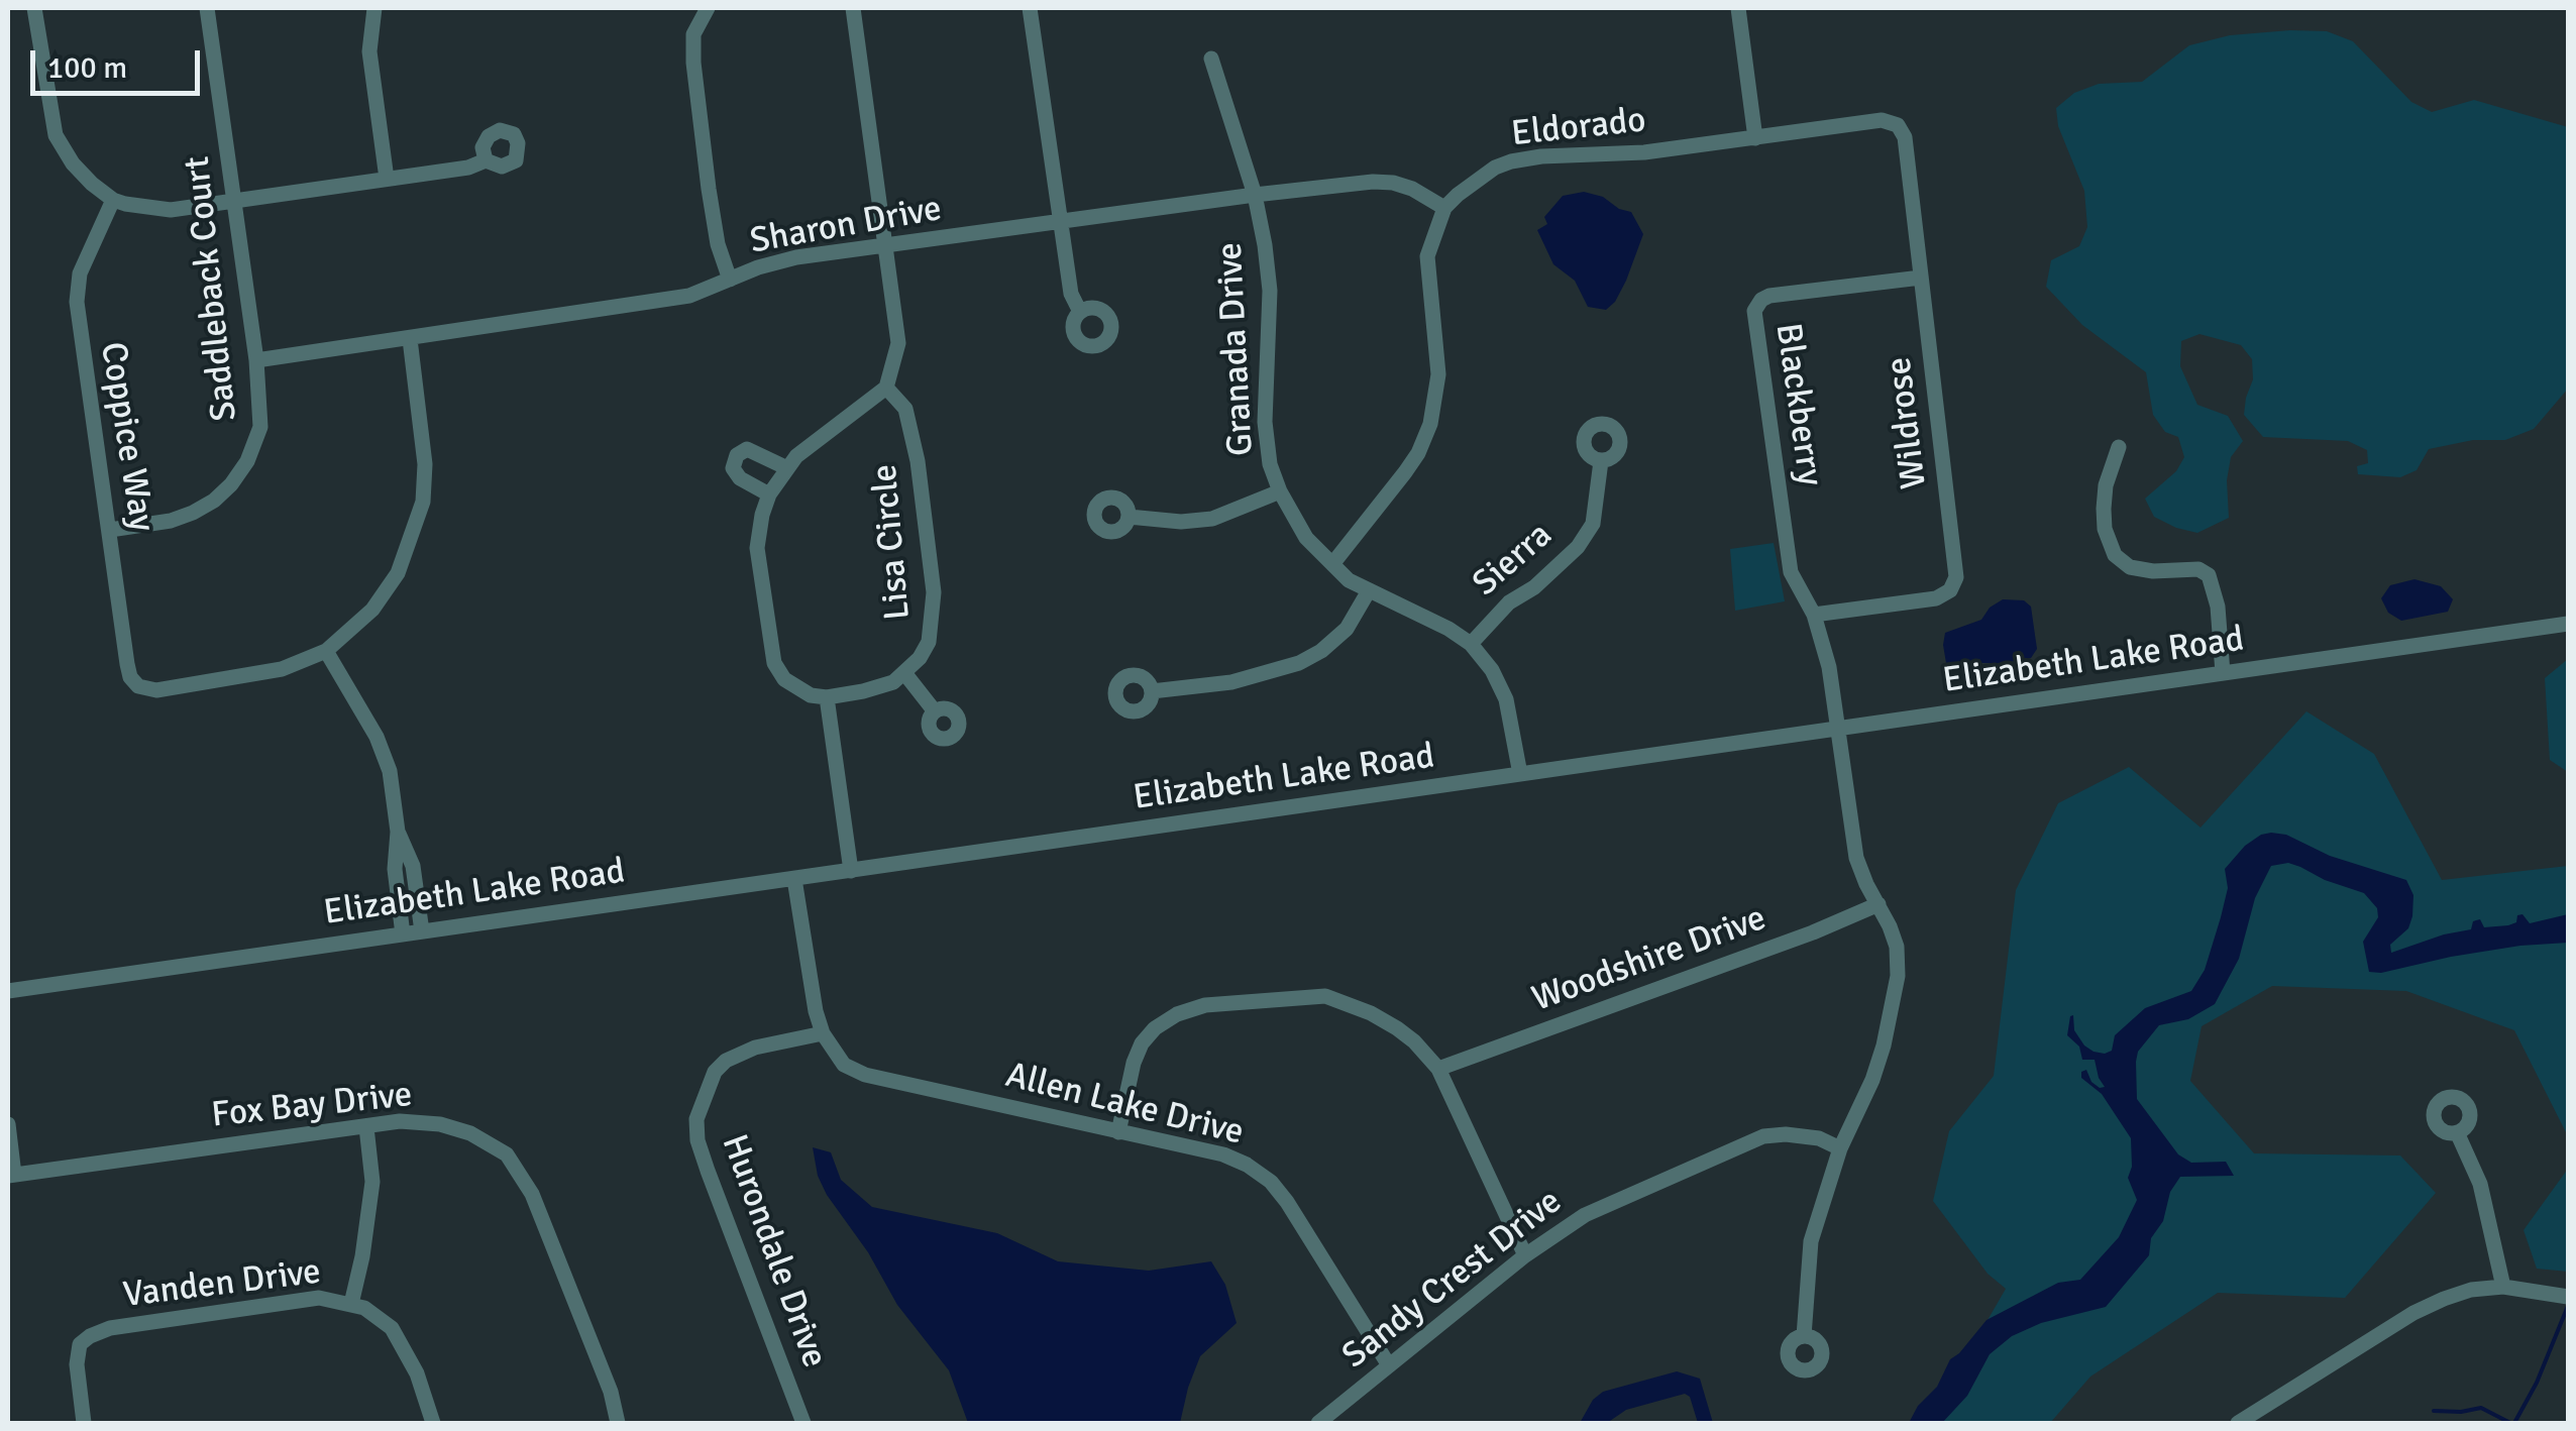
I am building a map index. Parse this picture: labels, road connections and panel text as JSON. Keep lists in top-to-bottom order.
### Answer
{
  "streets": {
    "street": [
      "Eldorado",
      "Sharon Drive",
      "Saddleback Court",
      "Granada Drive",
      "Blackberry",
      "Wildrose",
      "Coppice Way",
      "Lisa Circle",
      "Sierra",
      "Elizabeth Lake Road",
      "Woodshire Drive",
      "Allen Lake Drive",
      "Fox Bay Drive",
      "Hurondale Drive",
      "Sandy Crest Drive",
      "Vanden Drive"
    ]
  },
  "crossings": [
    ["Eldorado", "Sharon Drive"],
    ["Eldorado", "Granada Drive"],
    ["Eldorado", "Wildrose"],
    ["Sharon Drive", "Saddleback Court"],
    ["Sharon Drive", "Granada Drive"],
    ["Saddleback Court", "Coppice Way"],
    ["Granada Drive", "Sierra"],
    ["Granada Drive", "Elizabeth Lake Road"],
    ["Blackberry", "Wildrose"],
    ["Allen Lake Drive", "Hurondale Drive"],
    ["Allen Lake Drive", "Sandy Crest Drive"]
  ],
  "scale_bar": "100 m"
}
